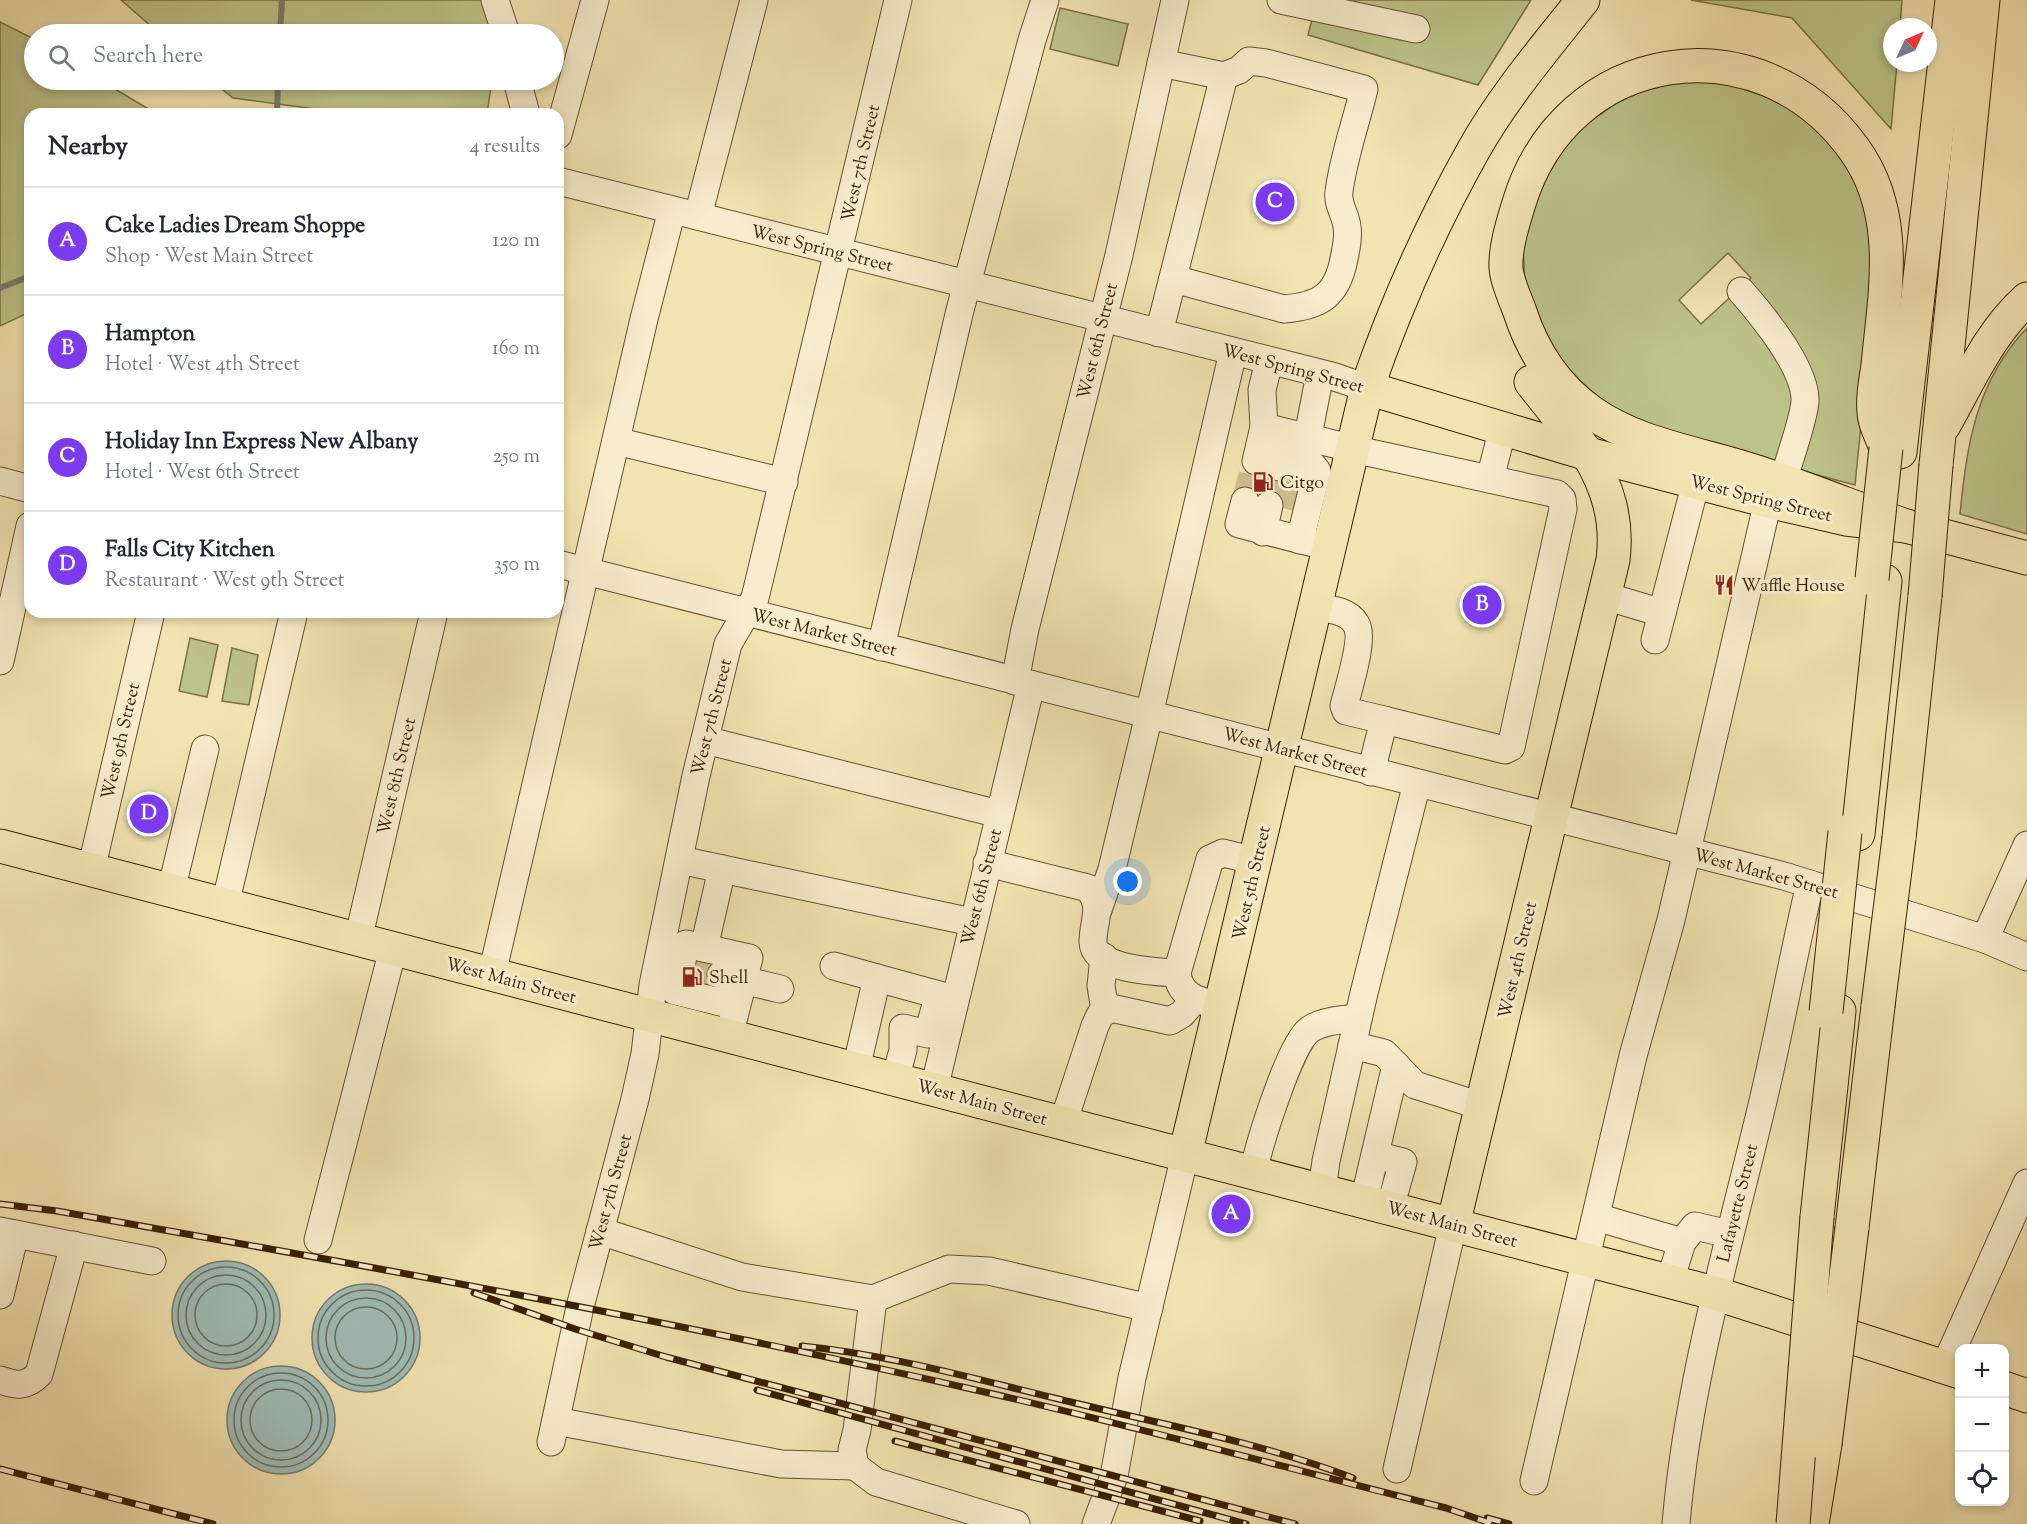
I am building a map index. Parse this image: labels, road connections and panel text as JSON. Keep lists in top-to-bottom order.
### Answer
{
  "streets": {
    "main road": [
      "West Spring Street",
      "West 5th Street",
      "West 4th Street",
      "West Main Street"
    ],
    "street": [
      "West 7th Street",
      "West 6th Street",
      "West Market Street",
      "West 9th Street",
      "West 8th Street",
      "Lafayette Street"
    ]
  },
  "crossings": [
    ["West 7th Street", "West Spring Street"],
    ["West 7th Street", "West Market Street"],
    ["West 7th Street", "West Main Street"],
    ["West Spring Street", "West 6th Street"],
    ["West Spring Street", "West 5th Street"],
    ["West Spring Street", "West 4th Street"],
    ["West 6th Street", "West Market Street"],
    ["West 6th Street", "West Main Street"],
    ["West Market Street", "West 5th Street"],
    ["West Market Street", "West 4th Street"],
    ["West Market Street", "Lafayette Street"],
    ["West 9th Street", "West Main Street"],
    ["West 8th Street", "West Main Street"],
    ["West 5th Street", "West Main Street"],
    ["West 4th Street", "West Main Street"],
    ["West Main Street", "Lafayette Street"]
  ],
  "places": {
    "fuel station": ["Citgo", "Shell"],
    "restaurant": ["Waffle House"]
  },
  "north": "top right",
  "page": {
    "search": "Search here",
    "heading": ["Nearby", "4 results"],
    "pins": [
      "C",
      "B",
      "D",
      "A"
    ],
    "list": [
      {
        "mark": "A",
        "name": "Cake Ladies Dream Shoppe",
        "note": "Shop · West Main Street",
        "value": "120 m"
      },
      {
        "mark": "B",
        "name": "Hampton",
        "note": "Hotel · West 4th Street",
        "value": "160 m"
      },
      {
        "mark": "C",
        "name": "Holiday Inn Express New Albany",
        "note": "Hotel · West 6th Street",
        "value": "250 m"
      },
      {
        "mark": "D",
        "name": "Falls City Kitchen",
        "note": "Restaurant · West 9th Street",
        "value": "350 m"
      }
    ],
    "map_buttons": ["+", "−"]
  }
}
